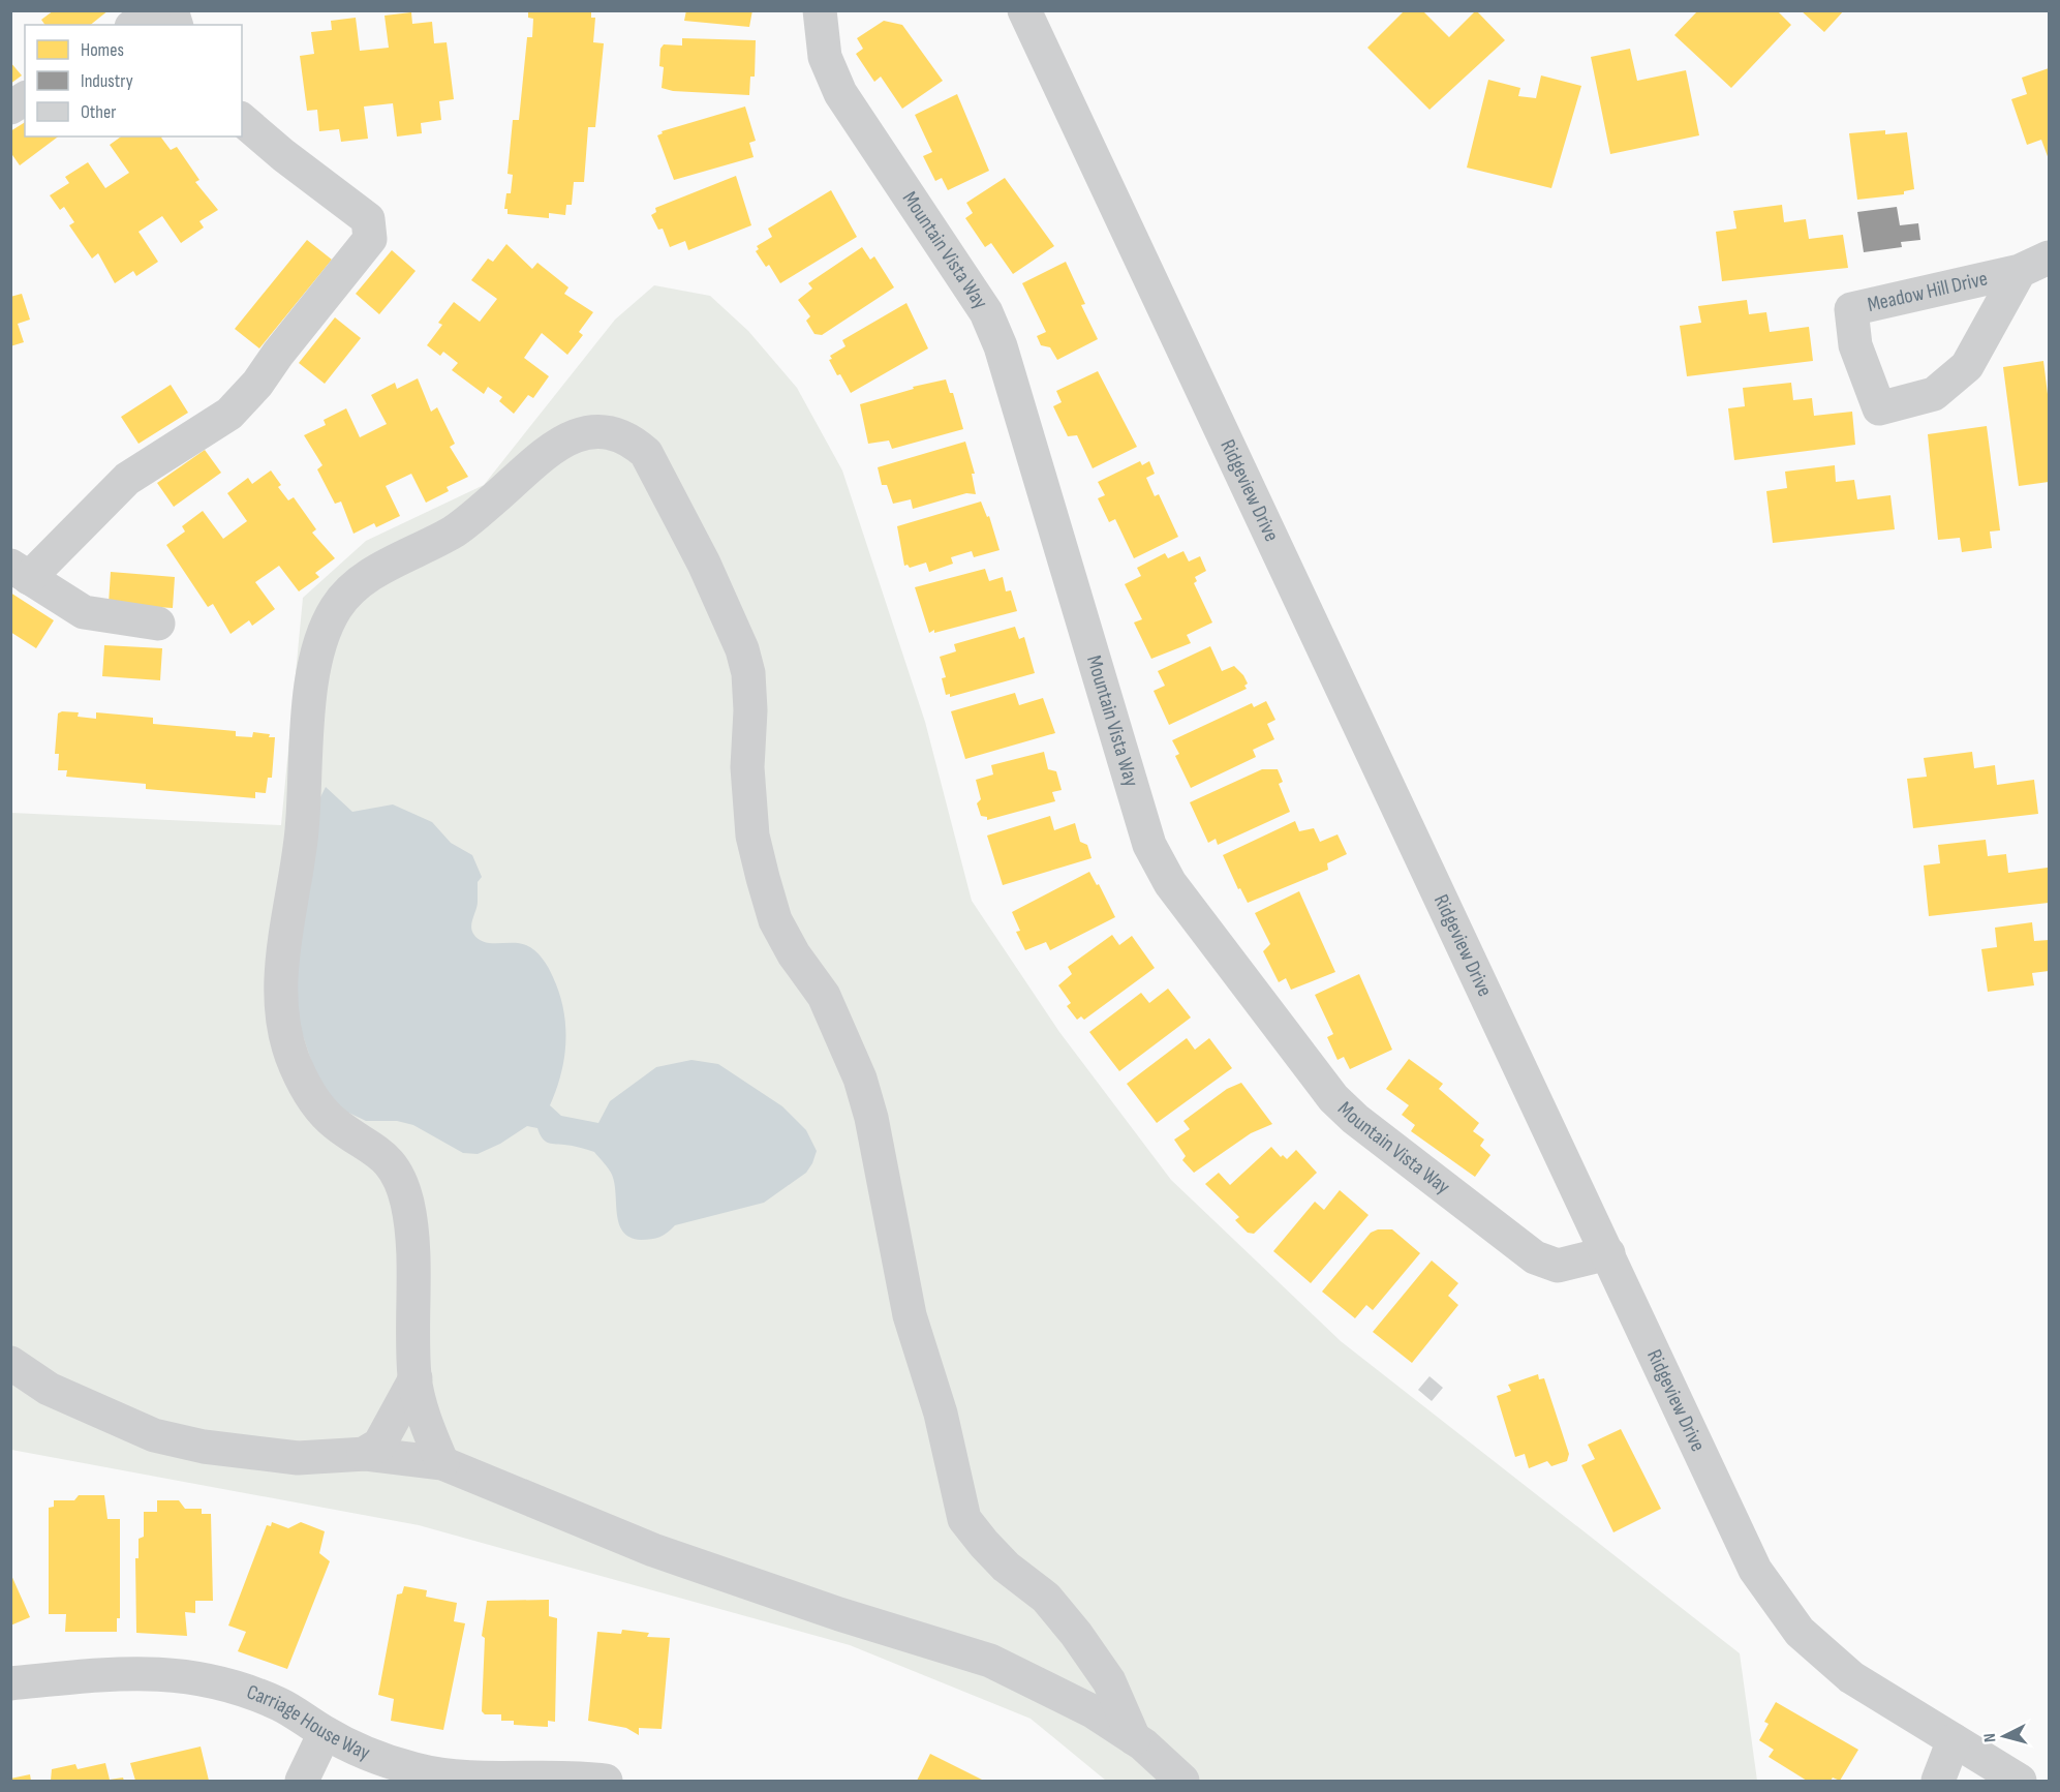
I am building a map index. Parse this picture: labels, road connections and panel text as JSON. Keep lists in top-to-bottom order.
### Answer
{
  "streets": {
    "street": [
      "Mountain Vista Way",
      "Meadow Hill Drive",
      "Ridgeview Drive",
      "Carriage House Way"
    ]
  },
  "crossings": [
    ["Mountain Vista Way", "Ridgeview Drive"]
  ],
  "legend": ["Homes", "Industry", "Other"],
  "north": "left"
}
